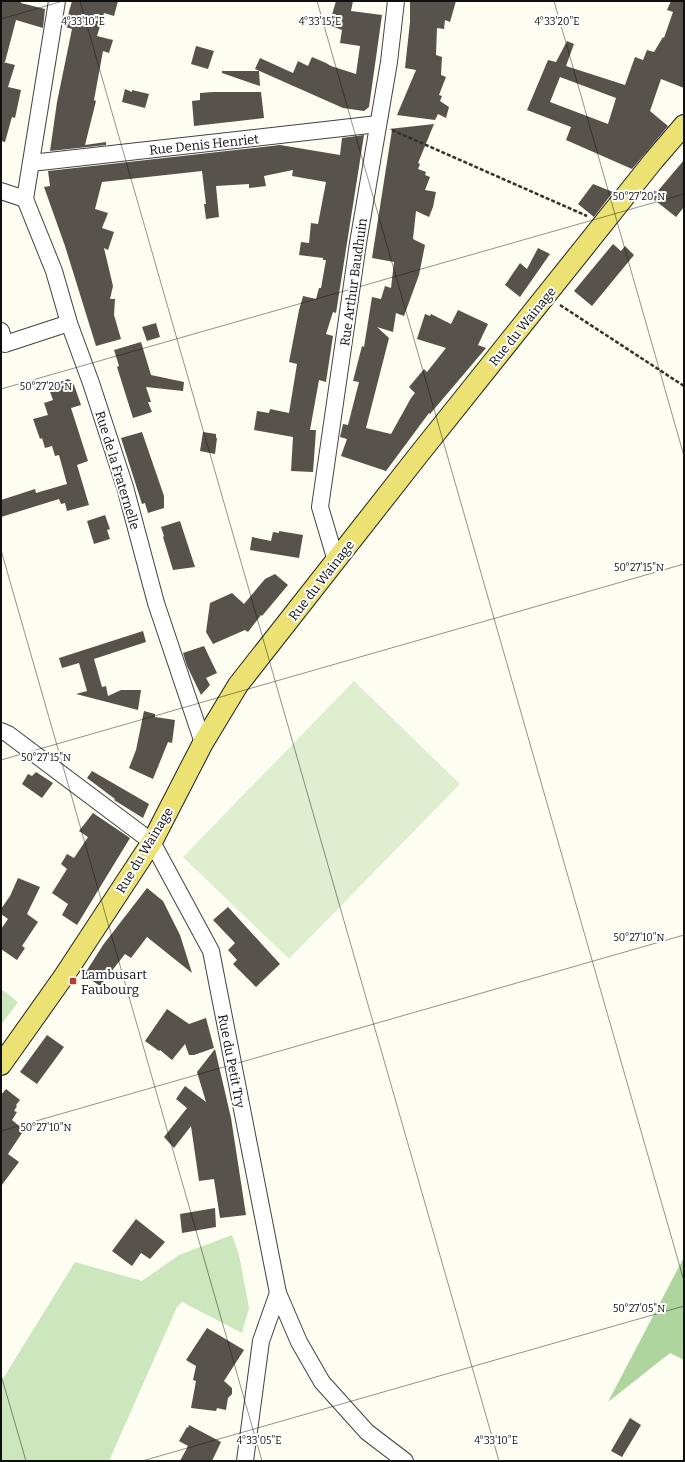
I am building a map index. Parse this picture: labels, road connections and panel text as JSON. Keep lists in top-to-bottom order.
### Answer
{
  "streets": {
    "main road": ["Rue du Wainage"],
    "street": [
      "Rue Denis Henriet",
      "Rue Arthur Baudhuin",
      "Rue de la Fraternelle",
      "Rue du Petit Try"
    ]
  },
  "crossings": [
    ["Rue Denis Henriet", "Rue Arthur Baudhuin"],
    ["Rue Arthur Baudhuin", "Rue du Wainage"],
    ["Rue du Wainage", "Rue de la Fraternelle"],
    ["Rue du Wainage", "Rue du Petit Try"]
  ],
  "places": {
    "transit": ["Lambusart Faubourg"]
  },
  "coordinates": [
    "4°33'10\"E",
    "4°33'15\"E",
    "4°33'20\"E",
    "50°27'20\"N",
    "50°27'15\"N",
    "50°27'10\"N",
    "50°27'05\"N",
    "4°33'05\"E"
  ]
}
